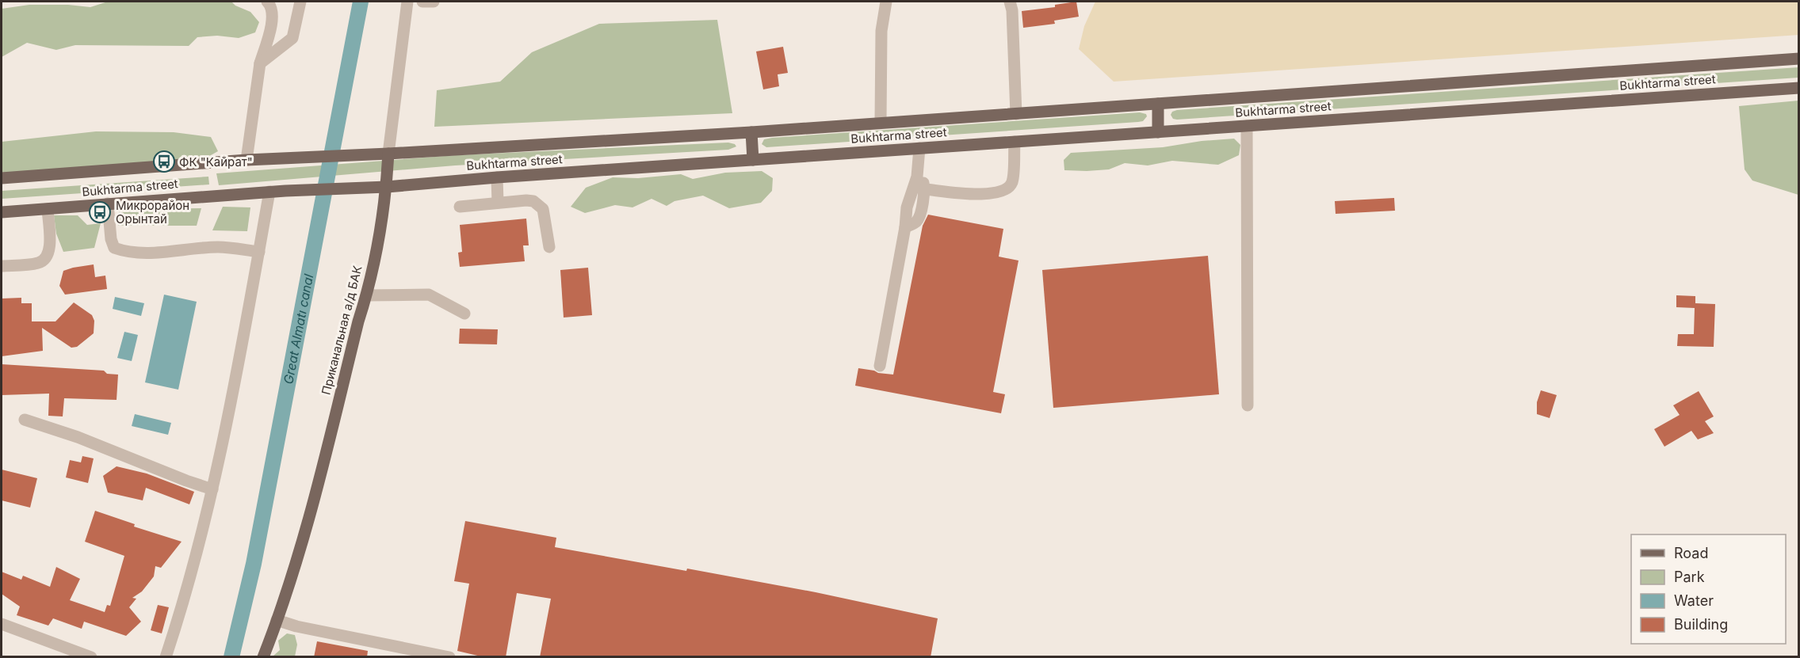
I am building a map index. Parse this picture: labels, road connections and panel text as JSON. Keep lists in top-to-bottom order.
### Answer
{
  "streets": {
    "main road": ["Bukhtarma street", "Приканальная а/д БАК"]
  },
  "crossings": [
    ["Bukhtarma street", "Приканальная а/д БАК"]
  ],
  "water": ["Great Almatı canal"],
  "places": {
    "bus stop": ["ФК \"Кайрат\"", "Микрорайон Орынтай"]
  },
  "legend": [
    "Road",
    "Park",
    "Water",
    "Building"
  ]
}
